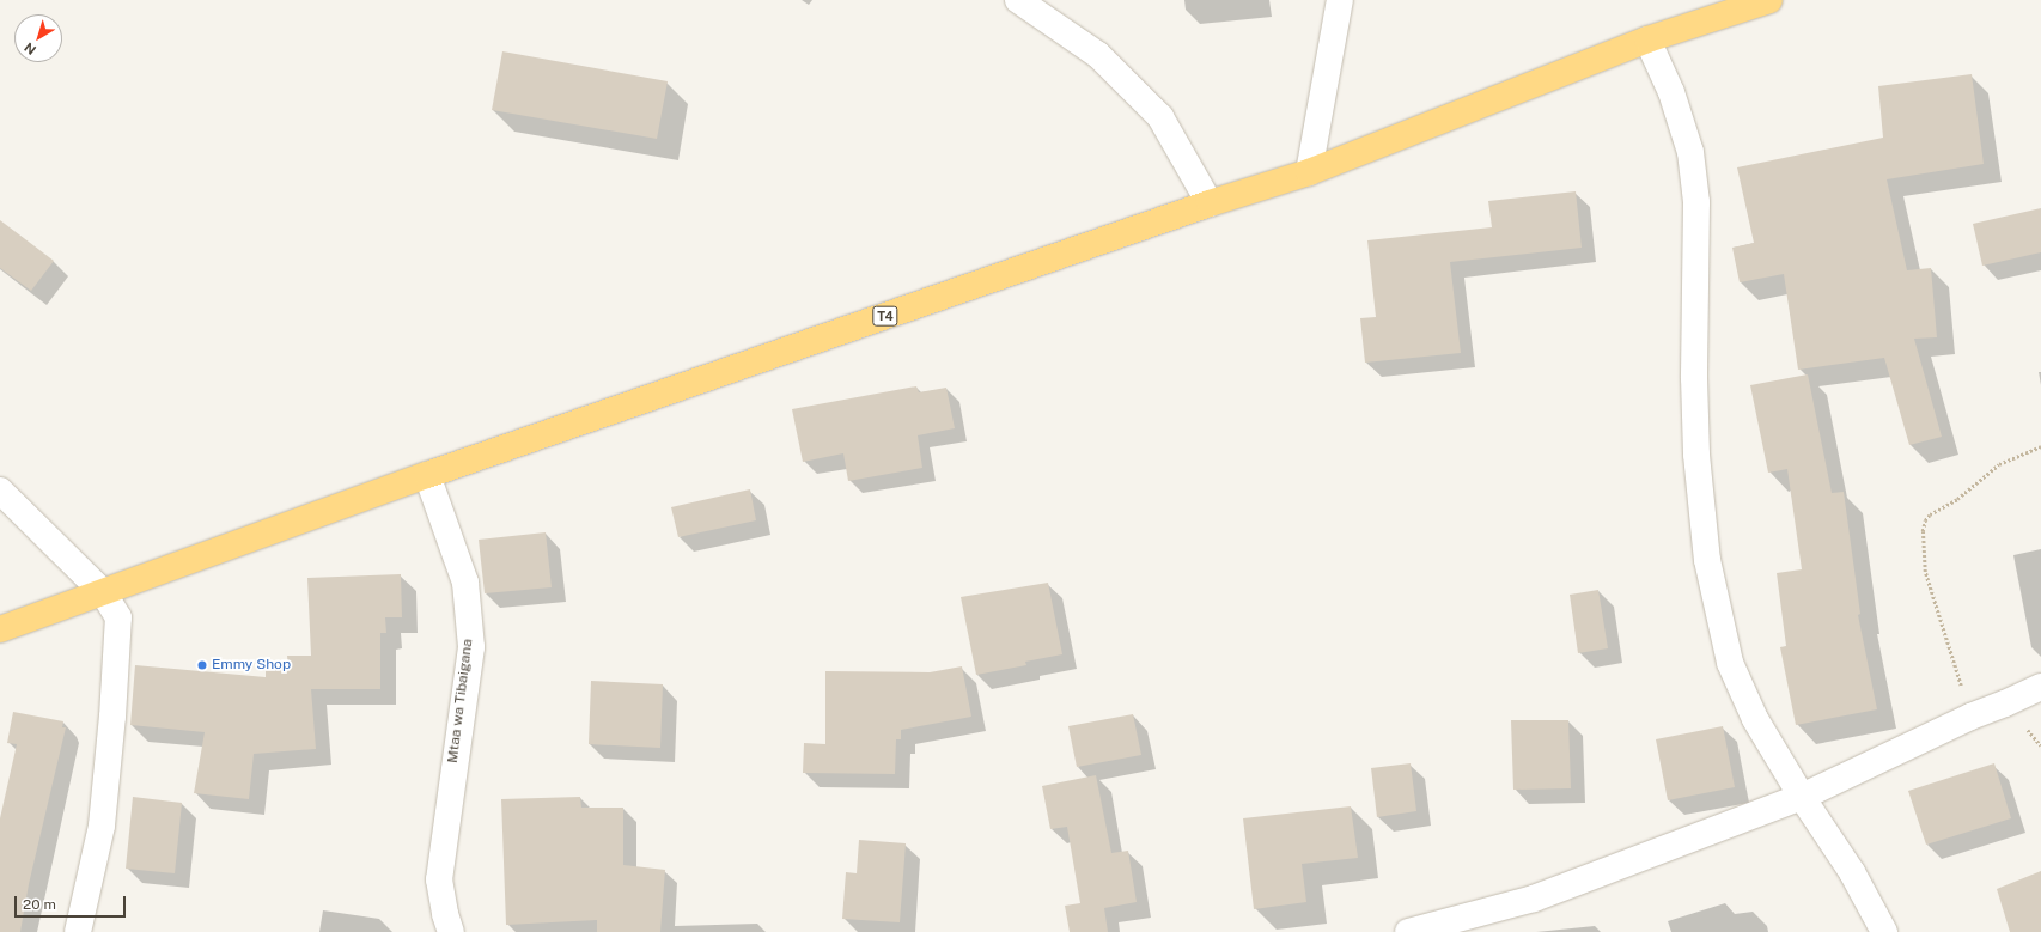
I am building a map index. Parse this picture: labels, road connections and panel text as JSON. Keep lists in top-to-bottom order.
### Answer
{
  "streets": {
    "highway": ["T4"],
    "street": ["Mtaa wa Tibaigana"]
  },
  "crossings": [
    ["T4", "Mtaa wa Tibaigana"]
  ],
  "places": ["Emmy Shop"],
  "scale_bar": "20 m",
  "north": "bottom left"
}
